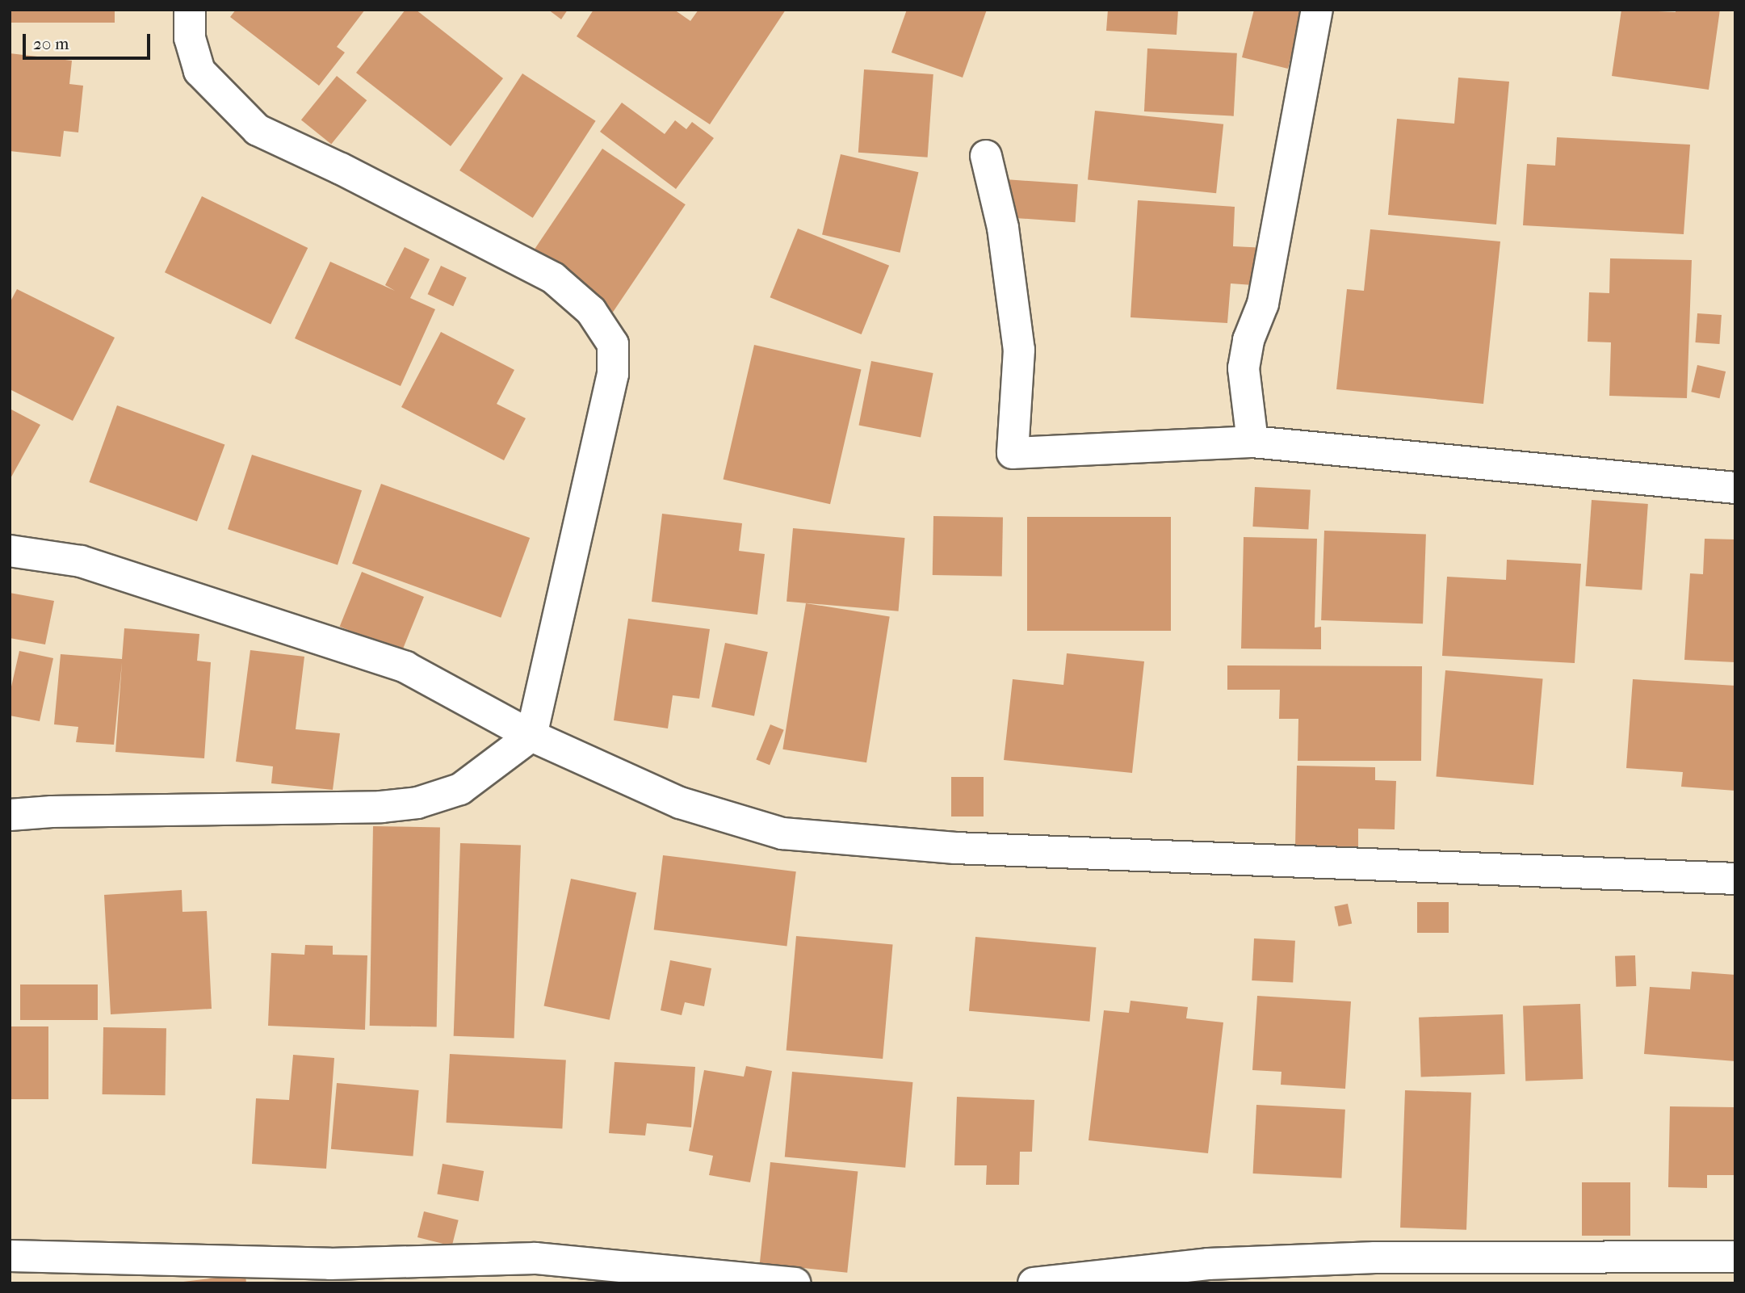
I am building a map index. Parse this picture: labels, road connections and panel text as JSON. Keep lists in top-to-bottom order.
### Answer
{
  "scale_bar": "20 m"
}
